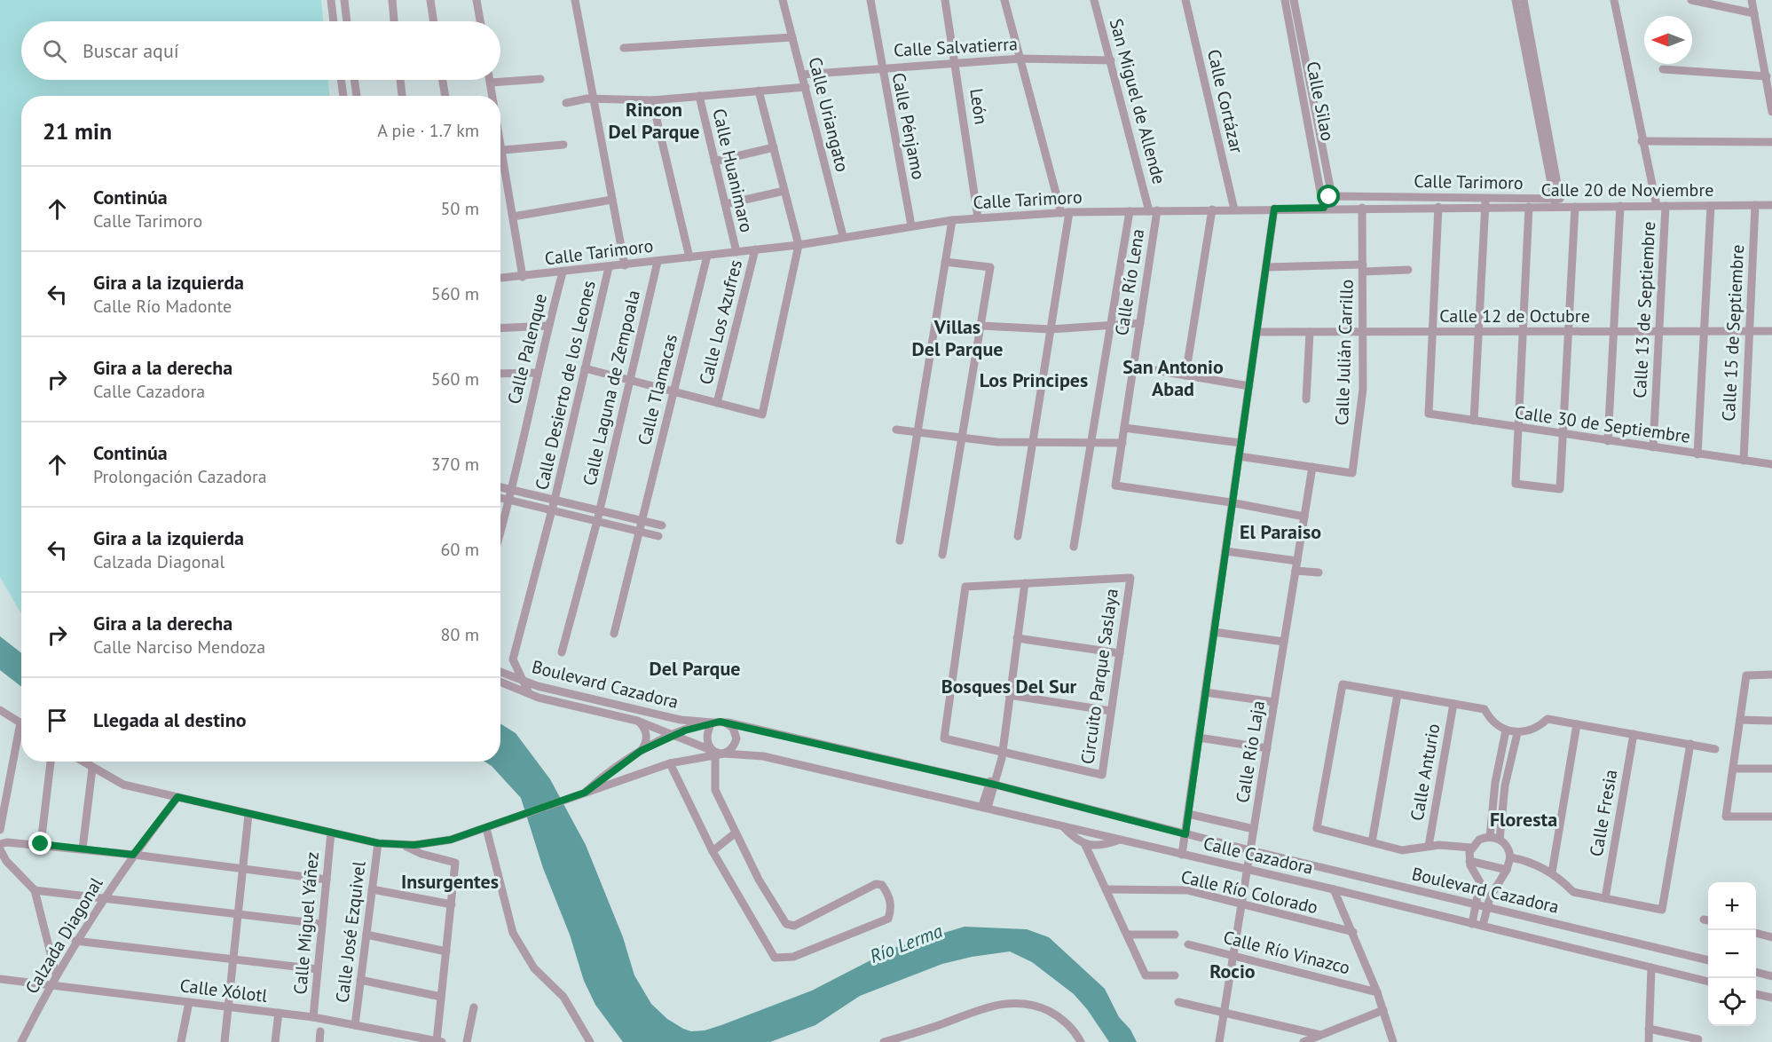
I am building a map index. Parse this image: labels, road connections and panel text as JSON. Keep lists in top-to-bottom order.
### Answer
{
  "streets": {
    "street": [
      "Calle Salvatierra",
      "San Miguel de Allende",
      "Calle Cortázar",
      "Calle Silao",
      "León",
      "Calle Uriangato",
      "Calle Pénjamo",
      "Calle Huanimaro",
      "Calle Tarimoro",
      "Calle 20 de Noviembre",
      "Calle Río Lena",
      "Calle 13 de Septiembre",
      "Calle 12 de Octubre",
      "Calle Los Azufres",
      "Calle 15 de Septiembre",
      "Calle Palenque",
      "Calle Julián Carrillo",
      "Calle Desierto de los Leones",
      "Calle Laguna de Zempoala",
      "Calle Tlamacas",
      "Calle 30 de Septiembre",
      "Circuito Parque Saslaya",
      "Boulevard Cazadora",
      "Calle Río Laja",
      "Calle Anturio",
      "Calle Fresia",
      "Calle Cazadora",
      "Calle Río Colorado",
      "Calle Miguel Yáñez",
      "Calle José Ezquivel",
      "Calzada Diagonal",
      "Calle Río Vinazco",
      "Calle Xólotl"
    ]
  },
  "crossings": [
    ["Calle Salvatierra", "San Miguel de Allende"],
    ["Calle Salvatierra", "León"],
    ["Calle Salvatierra", "Calle Uriangato"],
    ["Calle Salvatierra", "Calle Pénjamo"],
    ["San Miguel de Allende", "Calle Tarimoro"],
    ["San Miguel de Allende", "Calle Río Lena"],
    ["Calle Cortázar", "Calle Tarimoro"],
    ["Calle Silao", "Calle Tarimoro"],
    ["Calle Silao", "Calle 20 de Noviembre"],
    ["León", "Calle Tarimoro"],
    ["Calle Uriangato", "Calle Tarimoro"],
    ["Calle Pénjamo", "Calle Tarimoro"],
    ["Calle Huanimaro", "Calle Tarimoro"],
    ["Calle Tarimoro", "Calle 20 de Noviembre"],
    ["Calle Tarimoro", "Calle Río Lena"],
    ["Calle Tarimoro", "Calle Los Azufres"],
    ["Calle Tarimoro", "Calle Palenque"],
    ["Calle Tarimoro", "Calle Desierto de los Leones"],
    ["Calle Tarimoro", "Calle Laguna de Zempoala"],
    ["Calle Tarimoro", "Calle Tlamacas"],
    ["Calle 20 de Noviembre", "Calle 13 de Septiembre"],
    ["Calle 20 de Noviembre", "Calle 15 de Septiembre"],
    ["Calle 20 de Noviembre", "Calle Julián Carrillo"],
    ["Calle 13 de Septiembre", "Calle 12 de Octubre"],
    ["Calle 13 de Septiembre", "Calle 30 de Septiembre"],
    ["Calle 12 de Octubre", "Calle 15 de Septiembre"],
    ["Calle 12 de Octubre", "Calle Julián Carrillo"],
    ["Calle 12 de Octubre", "Calle 30 de Septiembre"],
    ["Calle 15 de Septiembre", "Calle 30 de Septiembre"],
    ["Calle Julián Carrillo", "Calle Río Laja"],
    ["Calle Desierto de los Leones", "Boulevard Cazadora"],
    ["Boulevard Cazadora", "Calle Río Laja"],
    ["Boulevard Cazadora", "Calle Cazadora"],
    ["Calle Río Laja", "Calle Cazadora"],
    ["Calle Río Laja", "Calle Río Colorado"],
    ["Calle Río Laja", "Calle Río Vinazco"],
    ["Calle Miguel Yáñez", "Calle Xólotl"],
    ["Calle José Ezquivel", "Calle Xólotl"],
    ["Calzada Diagonal", "Calle Xólotl"]
  ],
  "districts": [
    "Rincon Del Parque",
    "Villas Del Parque",
    "San Antonio Abad",
    "Los Principes",
    "El Paraiso",
    "Del Parque",
    "Bosques Del Sur",
    "Floresta",
    "Insurgentes",
    "Rocio"
  ],
  "water": ["Río Lerma"],
  "north": "left",
  "page": {
    "search": "Buscar aquí",
    "heading": ["21 min", "A pie · 1.7 km"],
    "list": [
      ["Continúa", "Calle Tarimoro", "50 m"],
      ["Gira a la izquierda", "Calle Río Madonte", "560 m"],
      ["Gira a la derecha", "Calle Cazadora", "560 m"],
      ["Continúa", "Prolongación Cazadora", "370 m"],
      ["Gira a la izquierda", "Calzada Diagonal", "60 m"],
      ["Gira a la derecha", "Calle Narciso Mendoza", "80 m"],
      "Llegada al destino"
    ],
    "map_buttons": ["+", "−"]
  }
}
